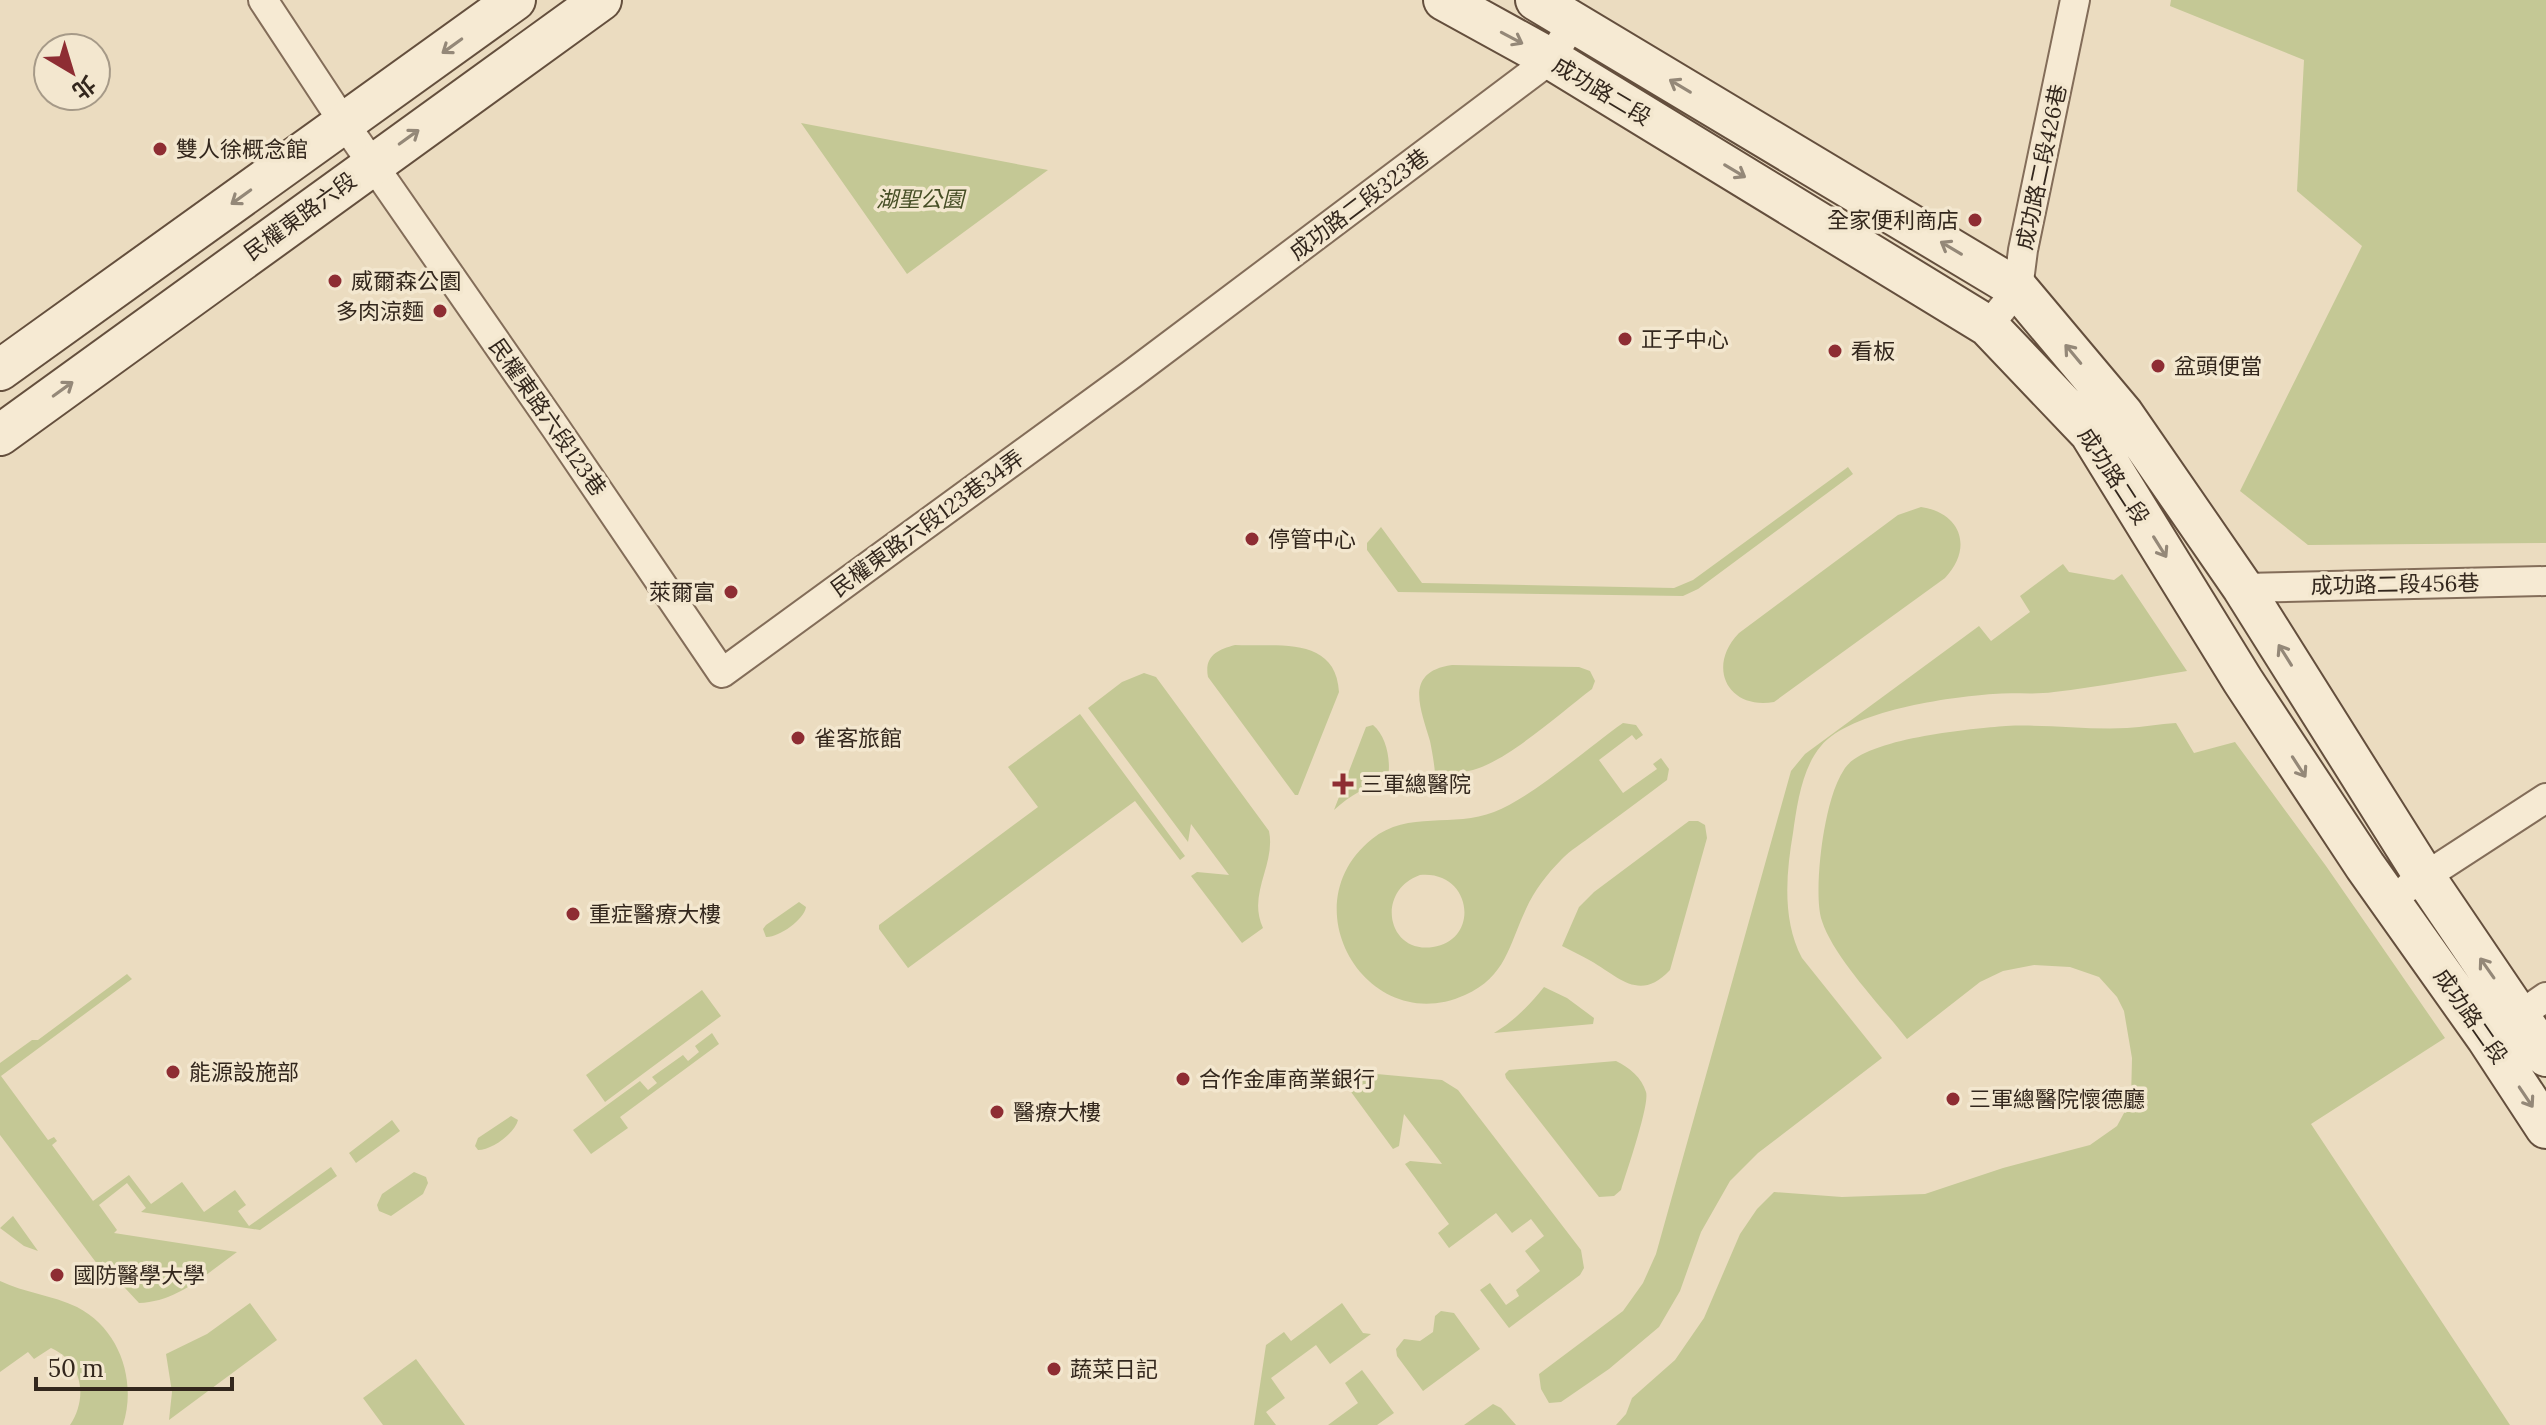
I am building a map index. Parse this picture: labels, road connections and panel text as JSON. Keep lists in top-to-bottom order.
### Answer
{
  "streets": {
    "main road": ["成功路二段", "民權東路六段"],
    "street": [
      "成功路二段426巷",
      "成功路二段323巷",
      "民權東路六段123巷",
      "民權東路六段123巷34弄",
      "成功路二段456巷"
    ]
  },
  "crossings": [
    ["成功路二段", "成功路二段426巷"],
    ["成功路二段", "成功路二段323巷"],
    ["成功路二段", "成功路二段456巷"],
    ["成功路二段323巷", "民權東路六段123巷34弄"],
    ["民權東路六段", "民權東路六段123巷"],
    ["民權東路六段123巷", "民權東路六段123巷34弄"]
  ],
  "parks": ["湖聖公園"],
  "places": {
    "other": [
      "雙人徐概念館",
      "全家便利商店",
      "威爾森公園",
      "多肉涼麵",
      "正子中心",
      "看板",
      "盆頭便當",
      "停管中心",
      "萊爾富",
      "雀客旅館",
      "重症醫療大樓",
      "能源設施部",
      "合作金庫商業銀行",
      "三軍總醫院懷德廳",
      "醫療大樓",
      "國防醫學大學",
      "蔬菜日記"
    ],
    "health": ["三軍總醫院"]
  },
  "scale_bar": "50 m",
  "north": "bottom right"
}
